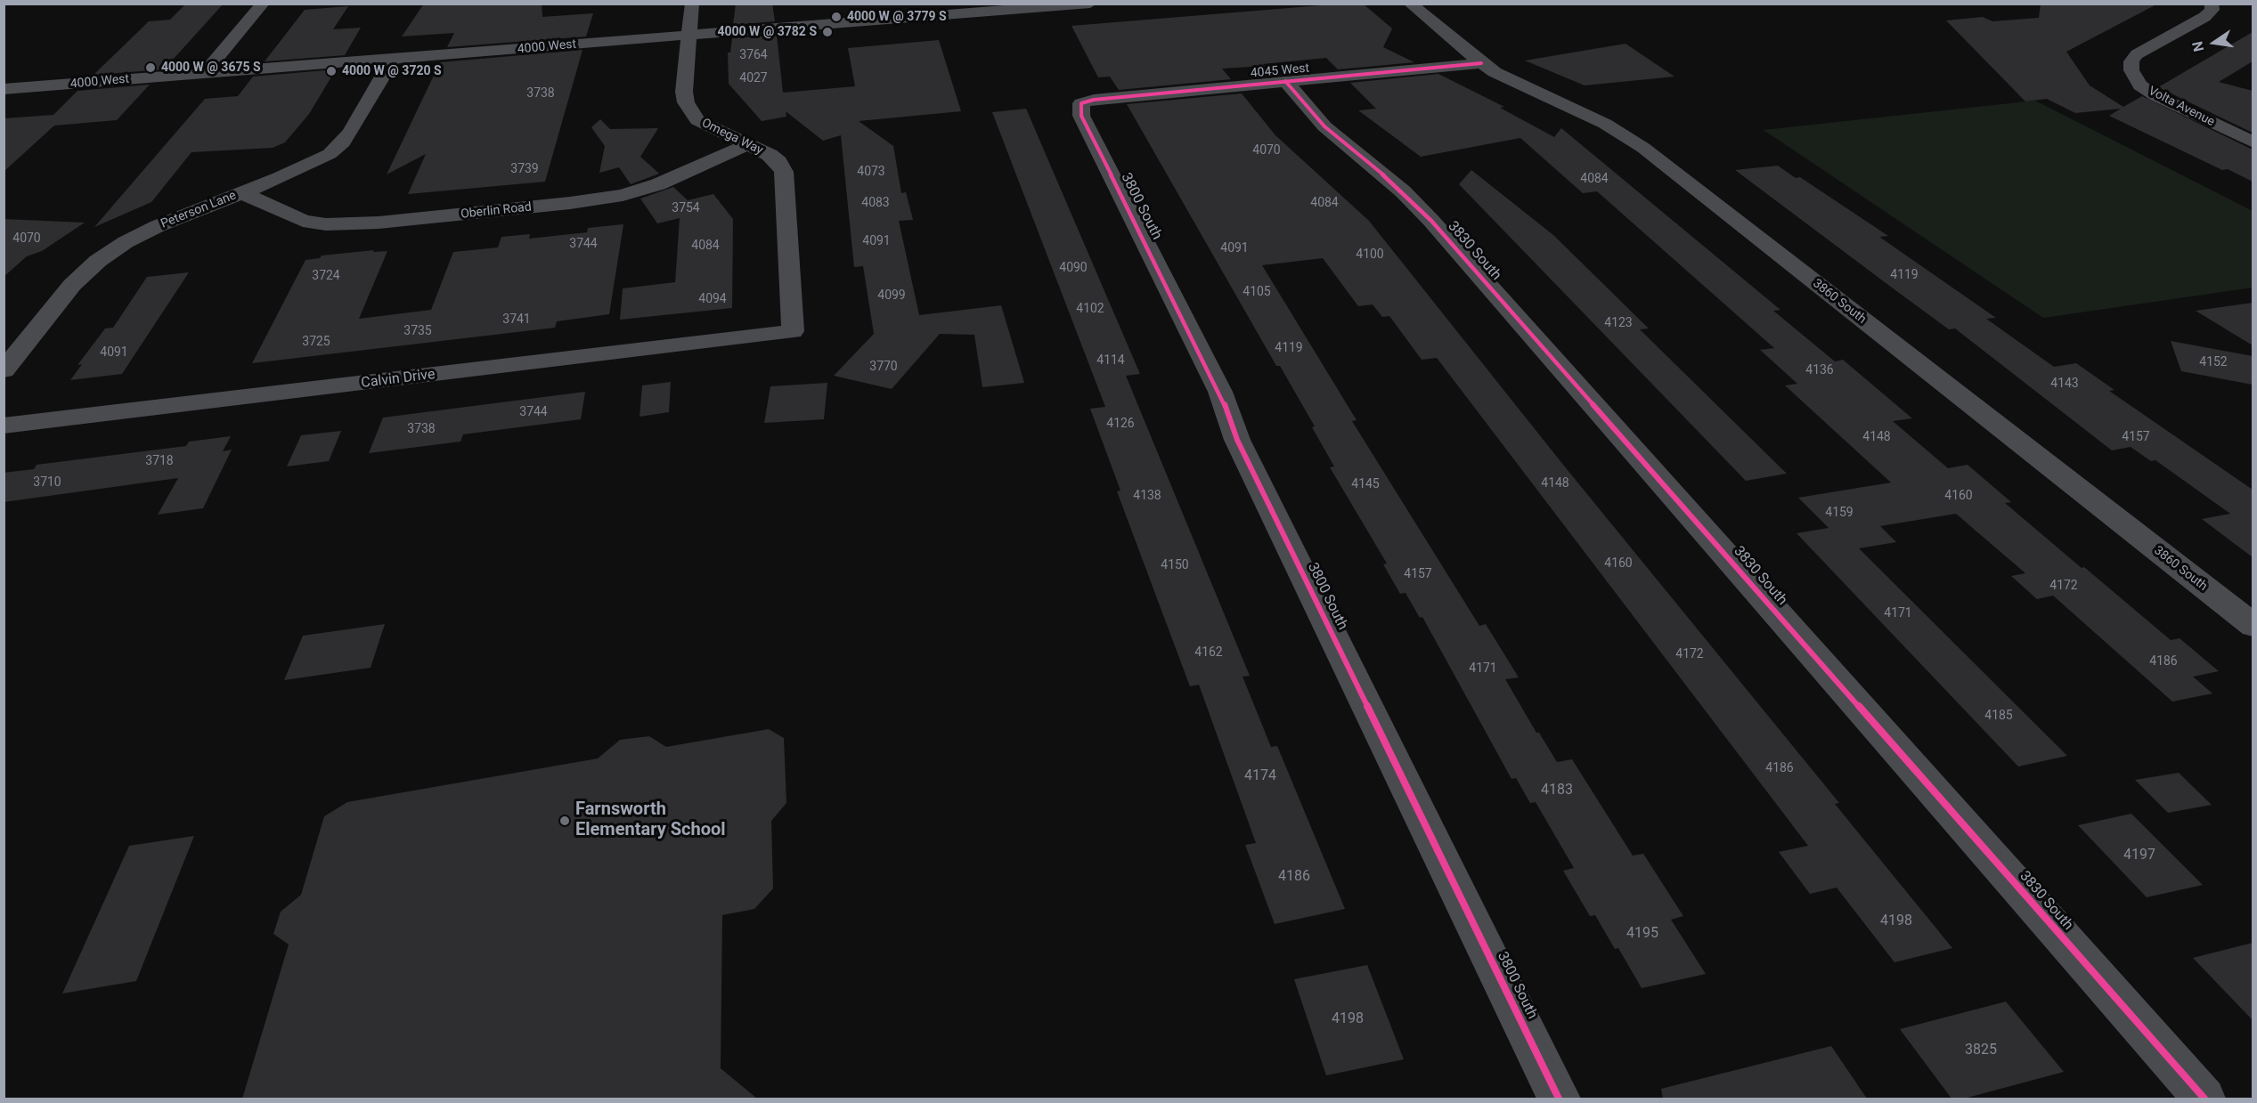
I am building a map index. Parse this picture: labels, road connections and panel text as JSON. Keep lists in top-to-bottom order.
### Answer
{
  "streets": {
    "street": [
      "4000 West",
      "4045 West",
      "Volta Avenue",
      "Omega Way",
      "3800 South",
      "Peterson Lane",
      "Oberlin Road",
      "3830 South",
      "3860 South",
      "Calvin Drive"
    ]
  },
  "crossings": [
    ["4000 West", "Omega Way"],
    ["4000 West", "Peterson Lane"],
    ["4045 West", "3800 South"],
    ["4045 West", "3830 South"],
    ["4045 West", "3860 South"],
    ["Omega Way", "Oberlin Road"],
    ["Omega Way", "Calvin Drive"],
    ["Peterson Lane", "Oberlin Road"]
  ],
  "places": [
    "4000 W @ 3779 S",
    "4000 W @ 3782 S",
    "4000 W @ 3675 S",
    "4000 W @ 3720 S",
    "Farnsworth Elementary School"
  ],
  "house_numbers": [
    "3764",
    "4027",
    "3738",
    "4070",
    "3739",
    "4073",
    "4084",
    "4083",
    "4084",
    "3754",
    "4070",
    "4091",
    "3744",
    "4084",
    "4091",
    "4100",
    "4090",
    "4119",
    "3724",
    "4105",
    "4099",
    "4094",
    "4102",
    "3741",
    "4123",
    "3735",
    "3725",
    "4119",
    "4091",
    "4114",
    "4152",
    "3770",
    "4136",
    "4143",
    "3744",
    "4126",
    "3738",
    "4148",
    "4157",
    "3718",
    "3710",
    "4148",
    "4145",
    "4138",
    "4160",
    "4159",
    "4160",
    "4150",
    "4157",
    "4172",
    "4171",
    "4162",
    "4172",
    "4186",
    "4171",
    "4185",
    "4186",
    "4174",
    "4183",
    "4197",
    "4186",
    "4198",
    "4195",
    "4198",
    "3825"
  ],
  "north": "left"
}
